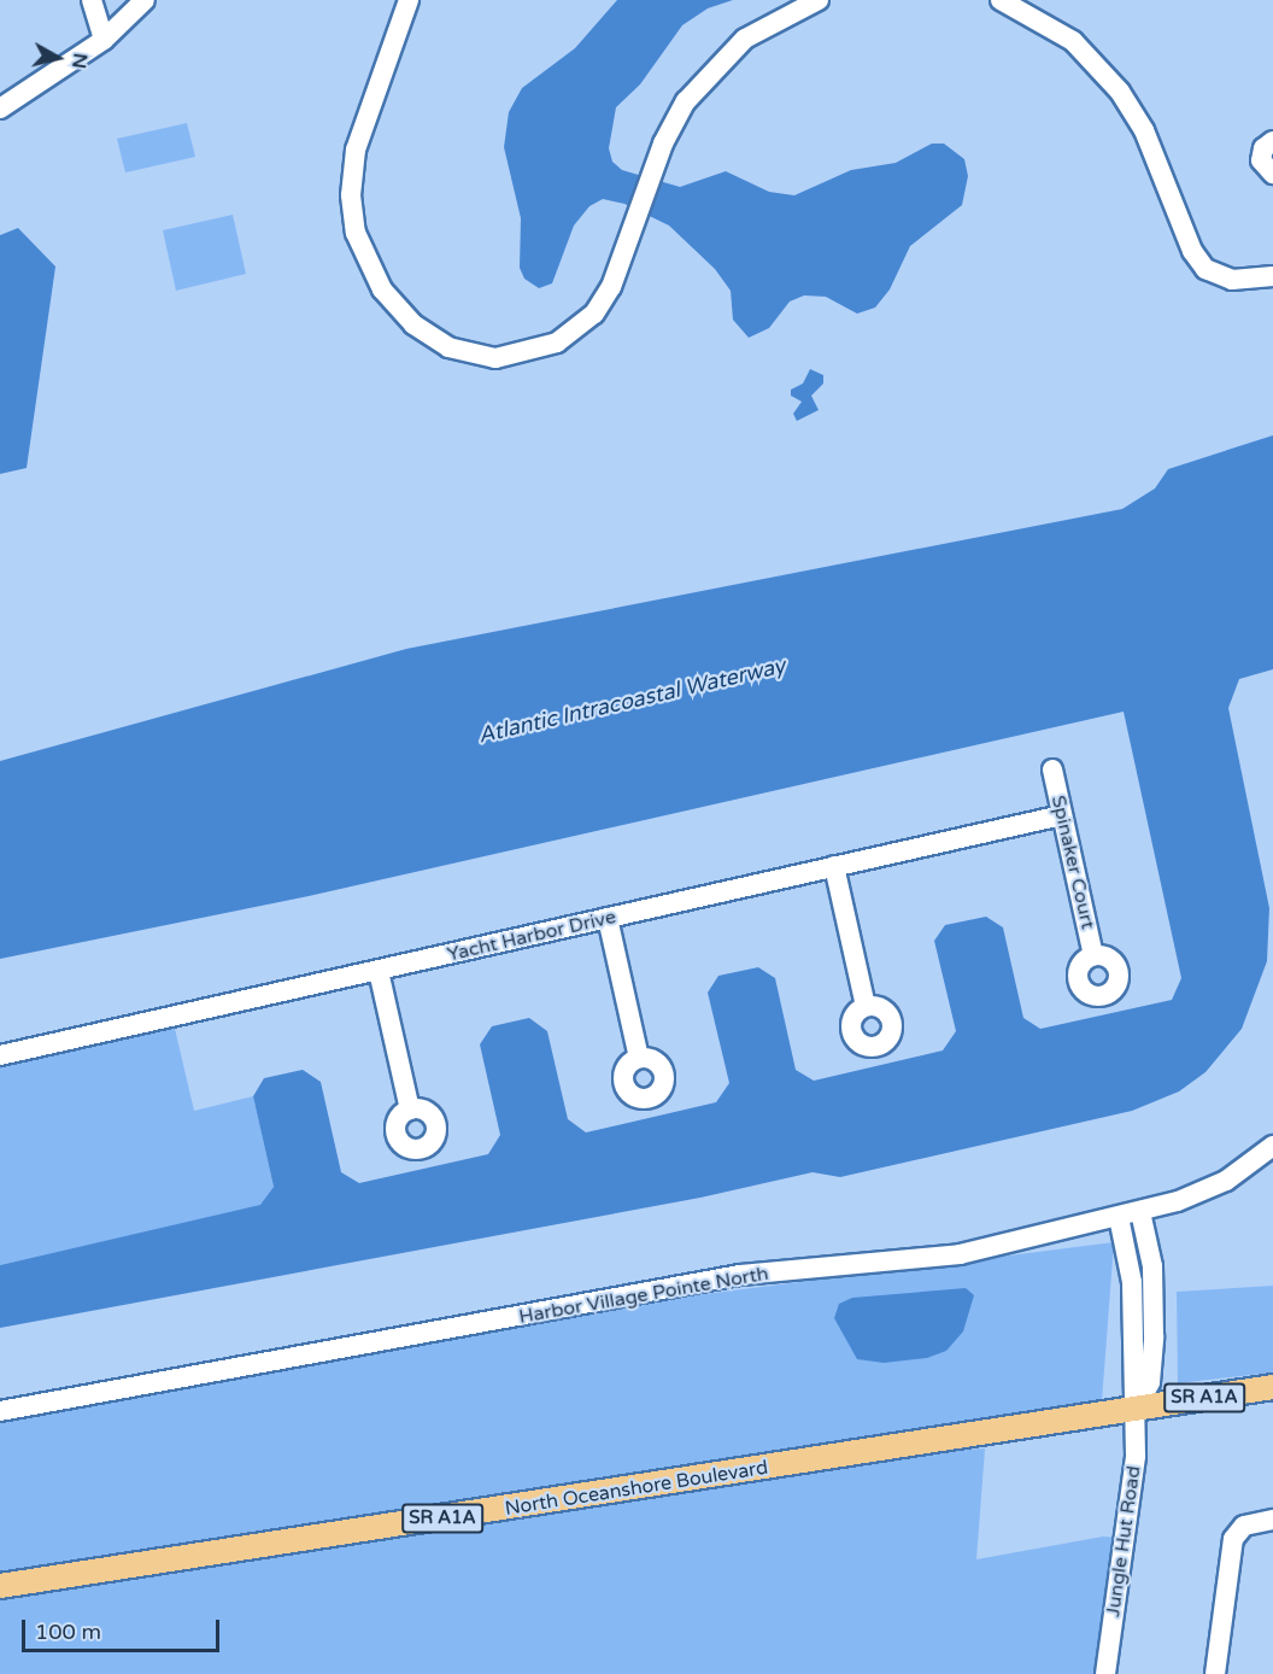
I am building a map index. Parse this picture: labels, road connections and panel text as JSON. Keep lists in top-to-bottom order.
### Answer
{
  "streets": {
    "main road": ["SR A1A", "North Oceanshore Boulevard"],
    "street": [
      "Spinaker Court",
      "Yacht Harbor Drive",
      "Harbor Village Pointe North",
      "Jungle Hut Road"
    ]
  },
  "crossings": [
    ["Spinaker Court", "Yacht Harbor Drive"],
    ["Harbor Village Pointe North", "Jungle Hut Road"],
    ["North Oceanshore Boulevard", "Jungle Hut Road"]
  ],
  "water": ["Atlantic Intracoastal Waterway"],
  "scale_bar": "100 m",
  "north": "right"
}
